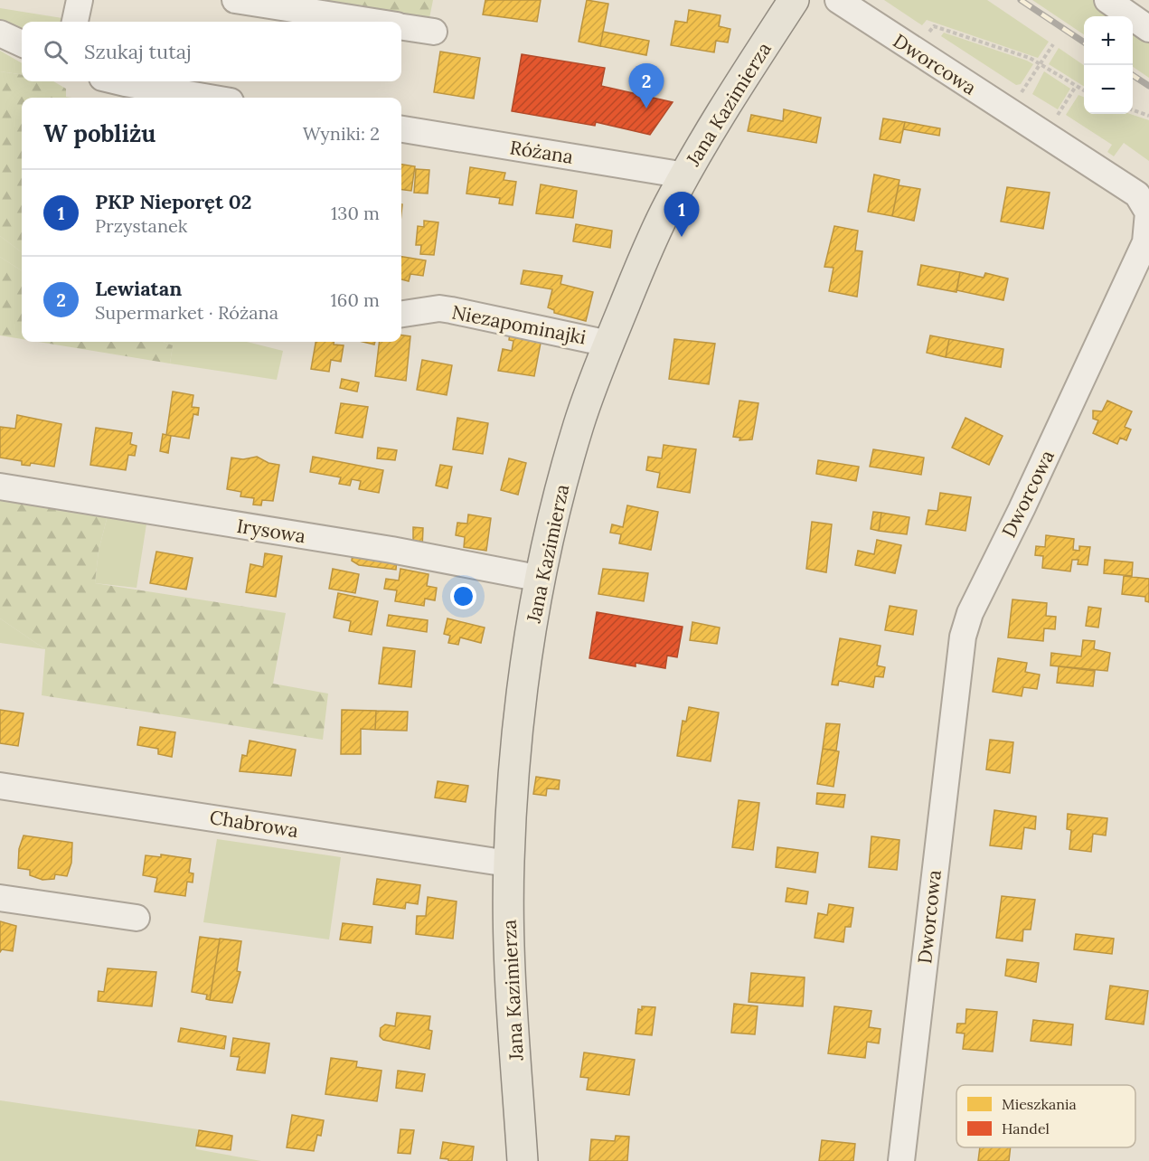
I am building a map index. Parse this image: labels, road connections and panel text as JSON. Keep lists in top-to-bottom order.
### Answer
{
  "streets": {
    "main road": ["Jana Kazimierza"],
    "street": [
      "Dworcowa",
      "Różana",
      "Niezapominajki",
      "Irysowa",
      "Chabrowa"
    ]
  },
  "crossings": [
    ["Jana Kazimierza", "Różana"],
    ["Jana Kazimierza", "Niezapominajki"],
    ["Jana Kazimierza", "Irysowa"],
    ["Jana Kazimierza", "Chabrowa"]
  ],
  "legend": ["Mieszkania", "Handel"],
  "page": {
    "map_buttons": ["+", "−"],
    "search": "Szukaj tutaj",
    "pins": ["2", "1"],
    "heading": ["W pobliżu", "Wyniki: 2"],
    "list": [
      {
        "mark": "1",
        "name": "PKP Nieporęt 02",
        "note": "Przystanek",
        "value": "130 m"
      },
      {
        "mark": "2",
        "name": "Lewiatan",
        "note": "Supermarket · Różana",
        "value": "160 m"
      }
    ]
  }
}
